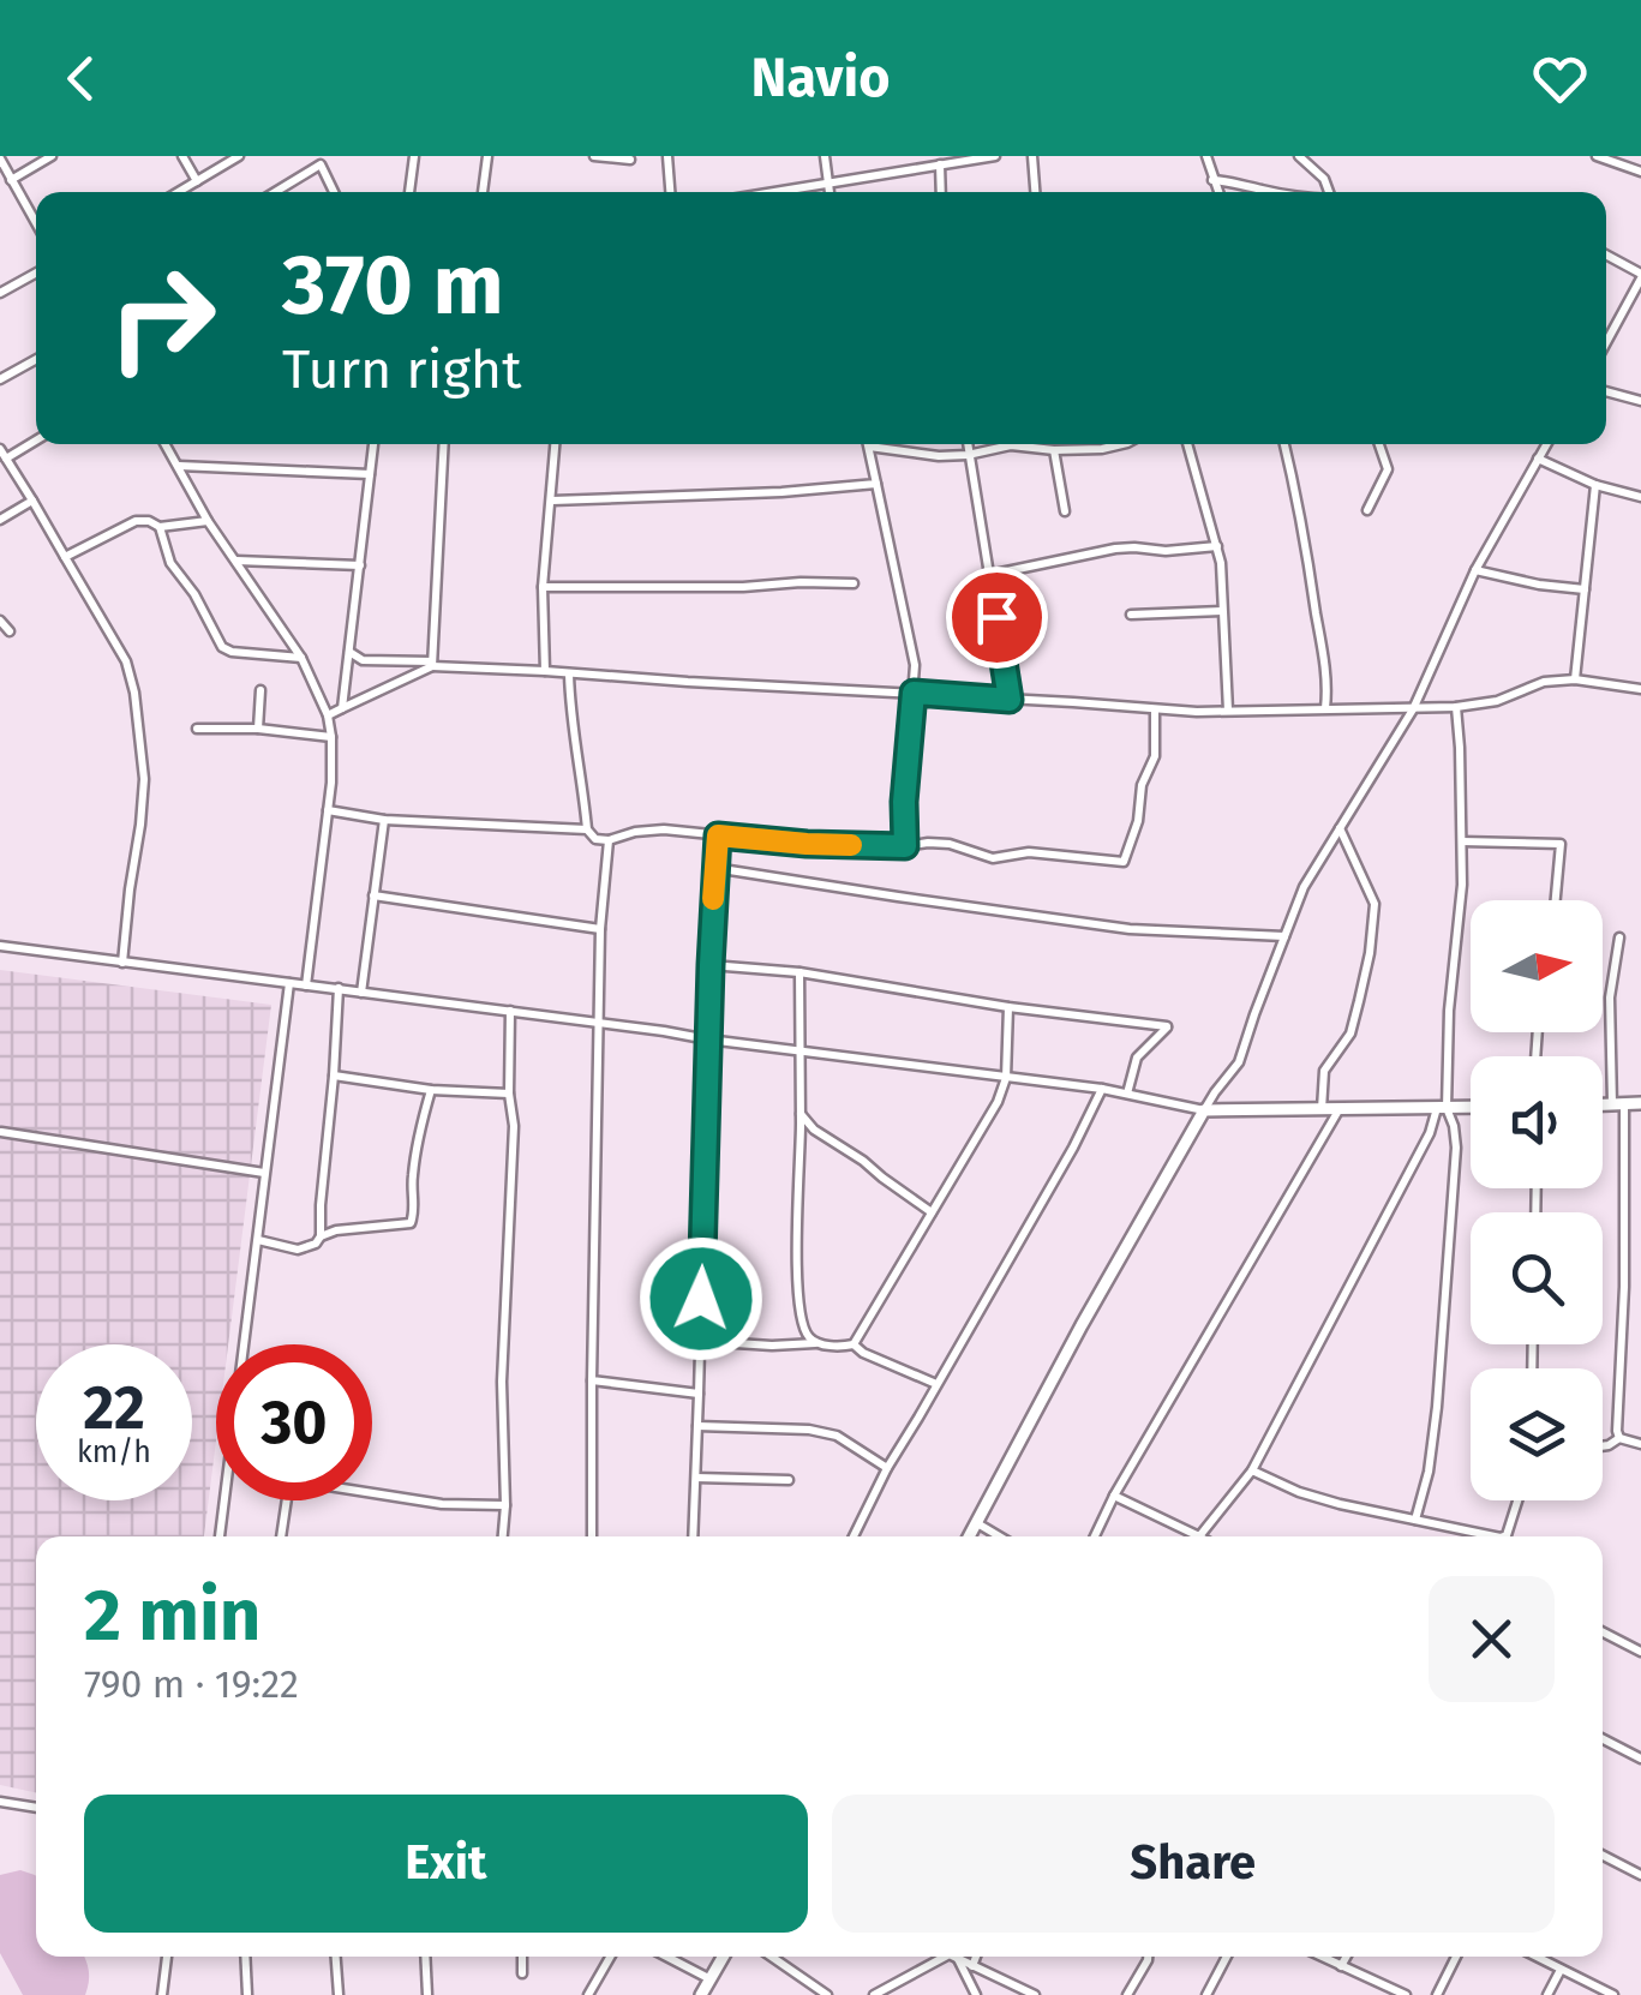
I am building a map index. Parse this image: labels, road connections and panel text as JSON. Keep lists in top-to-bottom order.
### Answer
{
  "north": "right",
  "page": {
    "header": "Navio",
    "turn": ["370 m", "Turn right"],
    "speed": "22 km/h",
    "limit": "30",
    "heading": ["2 min", "790 m · 19:22"],
    "buttons": ["Exit", "Share"]
  }
}
